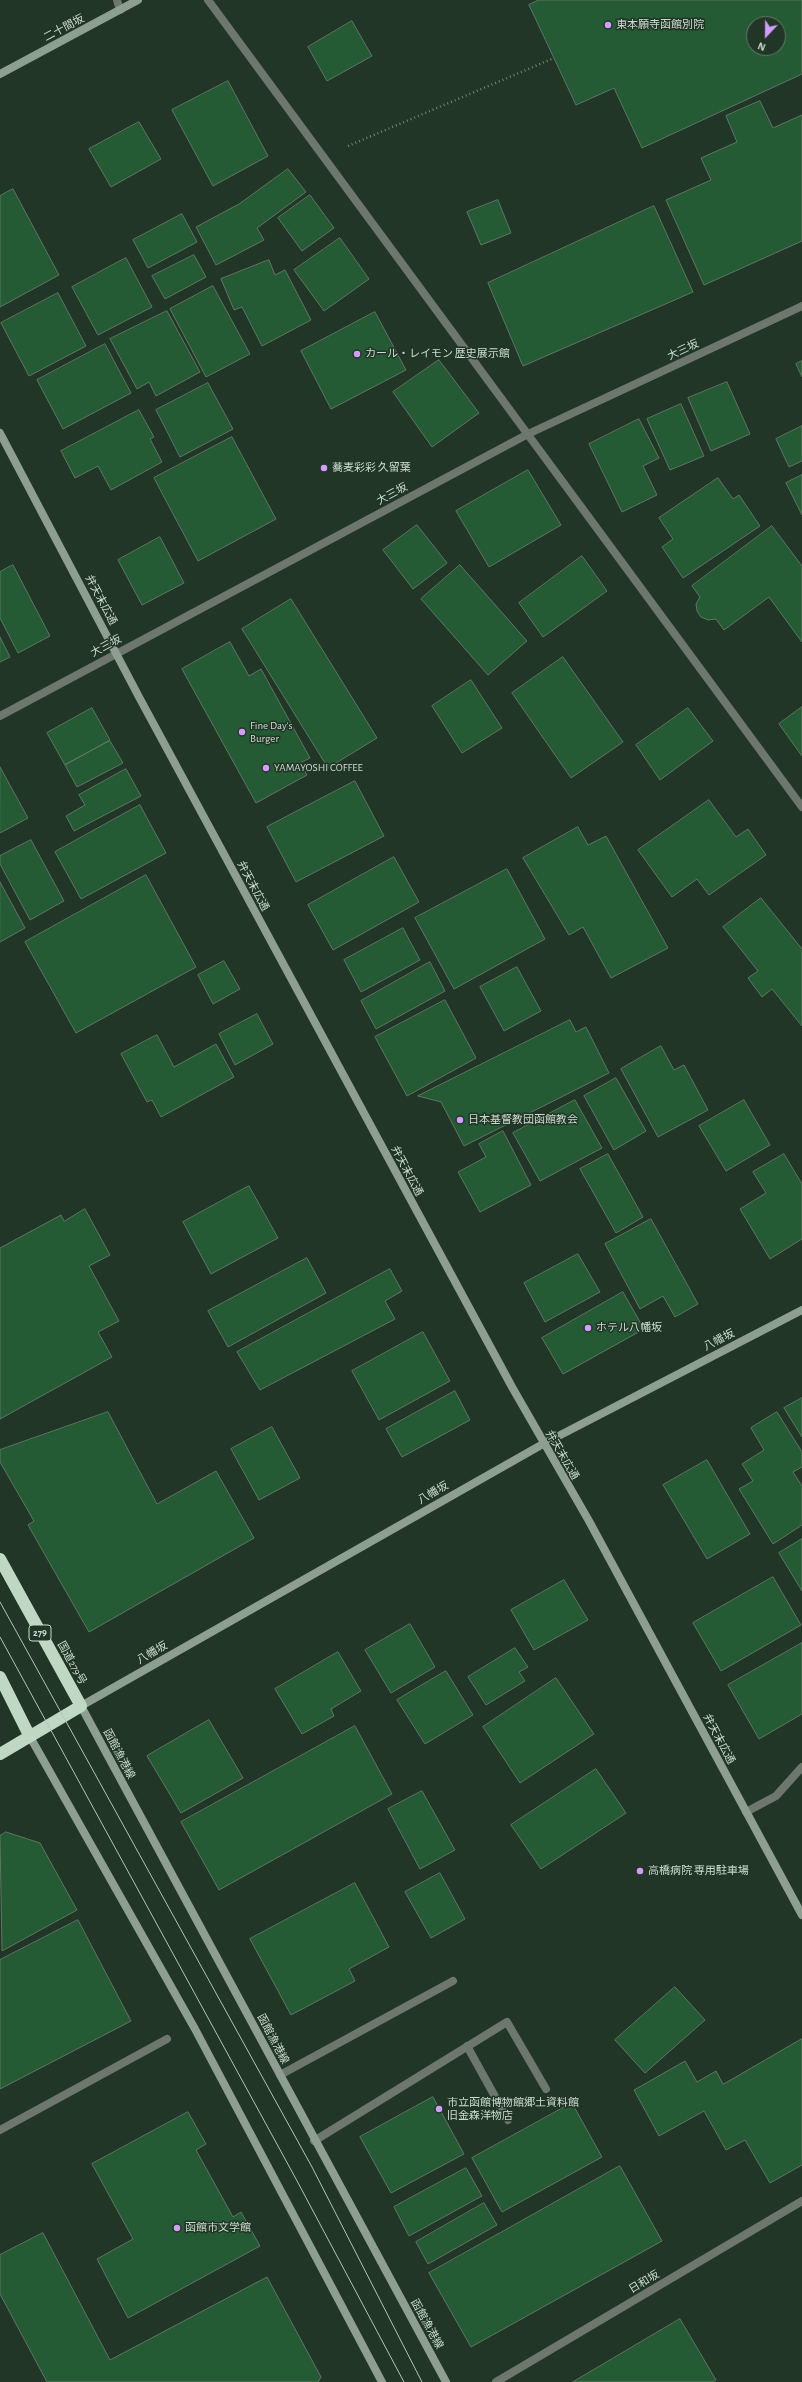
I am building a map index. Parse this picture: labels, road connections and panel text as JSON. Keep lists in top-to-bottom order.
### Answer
{
  "streets": {
    "highway": ["279", "国道279号"],
    "street": [
      "二十間坂",
      "大三坂",
      "弁天末広通",
      "八幡坂",
      "函館漁港線",
      "日和坂"
    ]
  },
  "crossings": [
    ["大三坂", "弁天末広通"],
    ["弁天末広通", "八幡坂"],
    ["八幡坂", "国道279号"],
    ["八幡坂", "函館漁港線"],
    ["国道279号", "函館漁港線"]
  ],
  "places": [
    "東本願寺函館別院",
    "カール・レイモン 歴史展示館",
    "蕎麦彩彩 久留葉",
    "Fine Day's Burger",
    "YAMAYOSHI COFFEE",
    "日本基督教団函館教会",
    "ホテル八幡坂",
    "高橋病院 専用駐車場",
    "市立函館博物館郷土資料館 旧金森洋物店",
    "函館市文学館"
  ],
  "north": "bottom"
}
